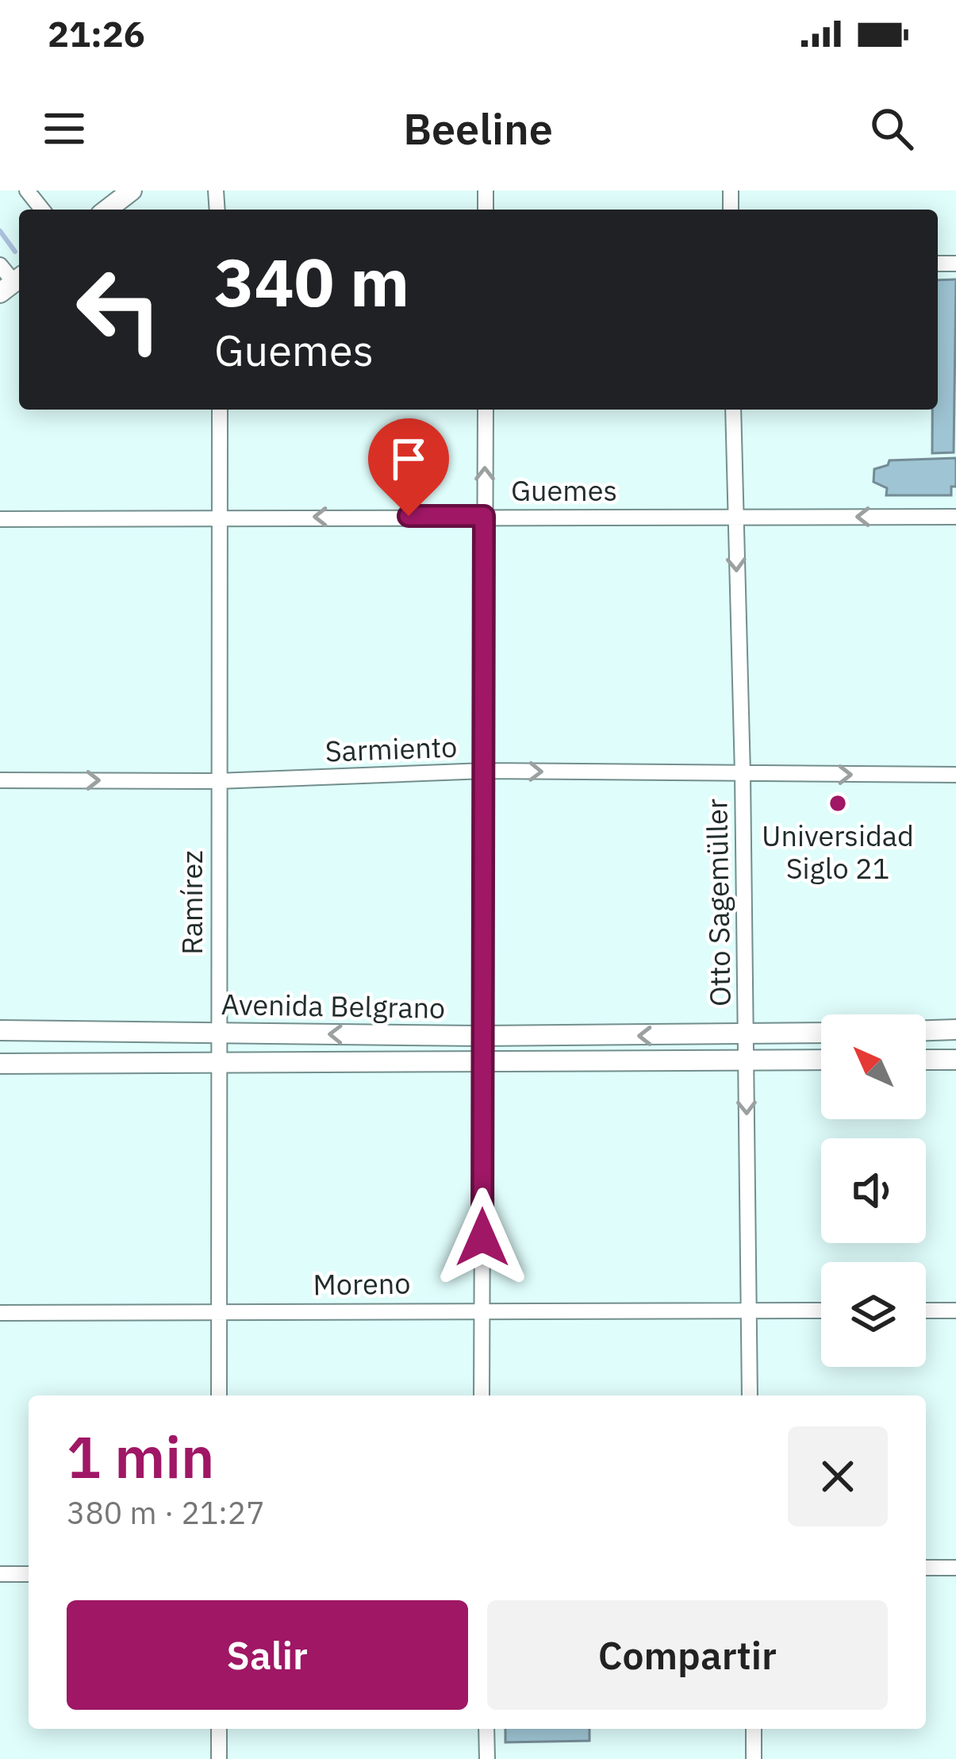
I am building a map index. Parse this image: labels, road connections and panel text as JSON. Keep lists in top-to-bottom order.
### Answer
{
  "streets": {
    "street": [
      "Guemes",
      "Sarmiento",
      "Ramírez",
      "Otto Sagemüller",
      "Avenida Belgrano",
      "Moreno"
    ]
  },
  "crossings": [
    ["Guemes", "Ramírez"],
    ["Guemes", "Otto Sagemüller"],
    ["Sarmiento", "Ramírez"],
    ["Sarmiento", "Otto Sagemüller"],
    ["Ramírez", "Avenida Belgrano"],
    ["Ramírez", "Moreno"],
    ["Otto Sagemüller", "Avenida Belgrano"],
    ["Otto Sagemüller", "Moreno"]
  ],
  "one_way": ["Guemes", "Sarmiento", "Otto Sagemüller"],
  "places": ["Universidad Siglo 21"],
  "north": "top left",
  "page": {
    "status": "21:26",
    "header": "Beeline",
    "turn": ["340 m", "Guemes"],
    "heading": ["1 min", "380 m · 21:27"],
    "buttons": ["Salir", "Compartir"]
  }
}
